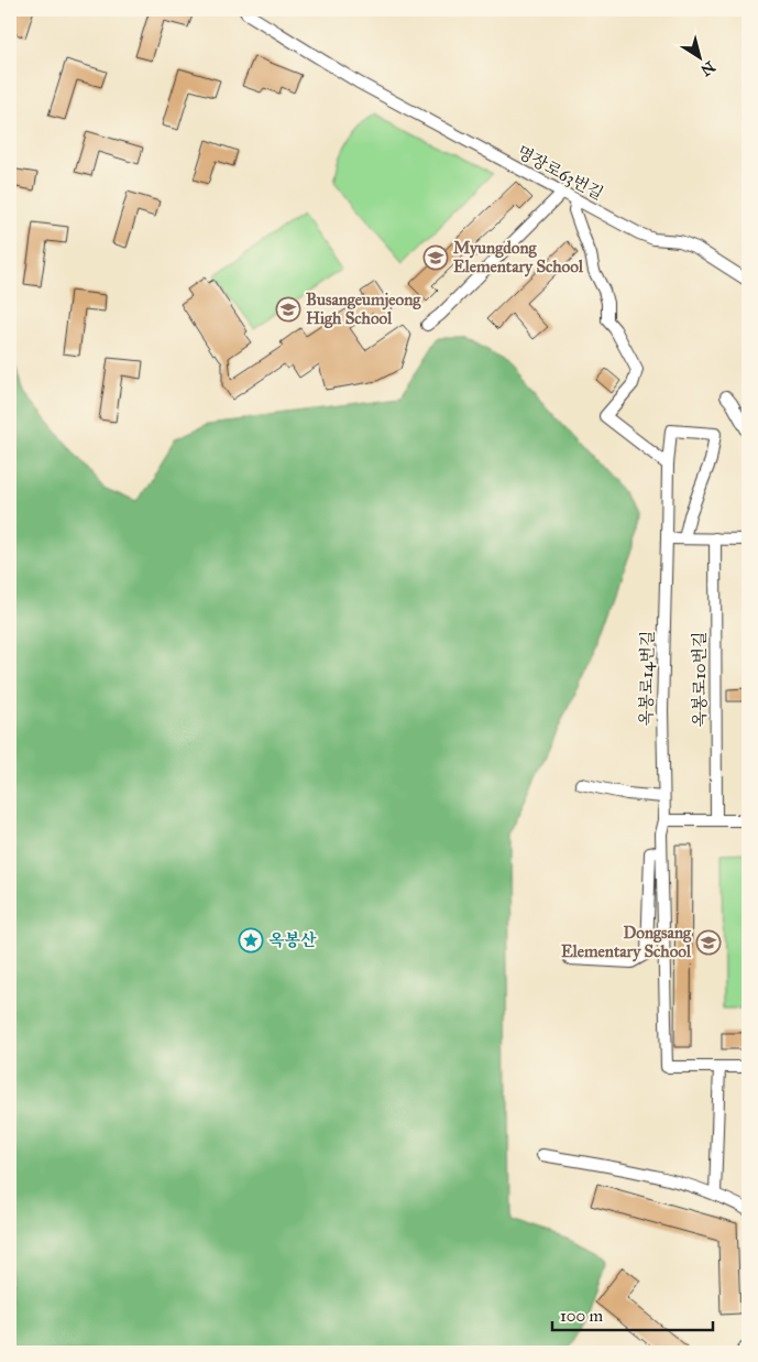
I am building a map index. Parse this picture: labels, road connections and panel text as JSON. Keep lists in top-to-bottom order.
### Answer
{
  "streets": {
    "street": ["명장로63번길", "옥봉로14번길", "옥봉로10번길"]
  },
  "places": {
    "school or university": ["Myungdong Elementary School", "Busangeumjeong High School", "Dongsang Elementary School"],
    "place": ["옥봉산"]
  },
  "scale_bar": "100 m",
  "north": "bottom right"
}
